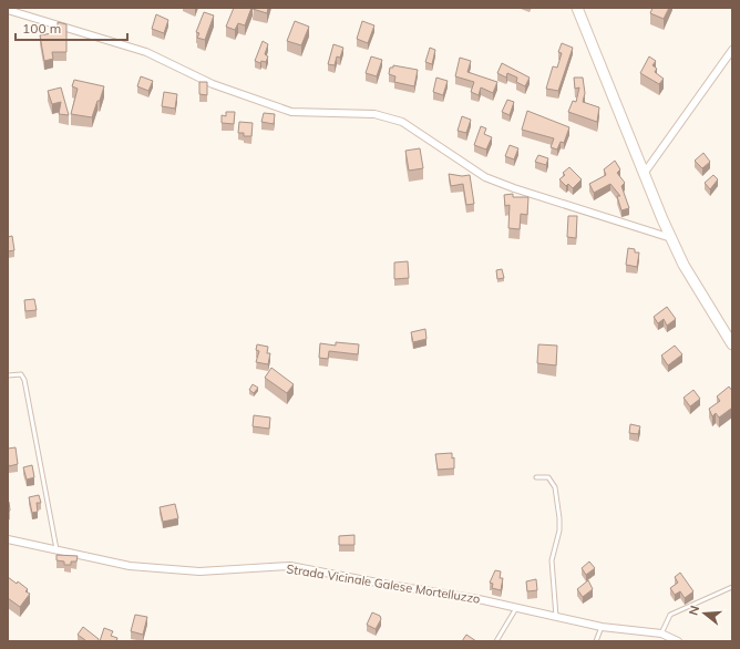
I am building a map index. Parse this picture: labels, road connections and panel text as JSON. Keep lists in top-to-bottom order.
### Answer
{
  "streets": {
    "street": ["Strada Vicinale Galese Mortelluzzo"]
  },
  "scale_bar": "100 m",
  "north": "left"
}
